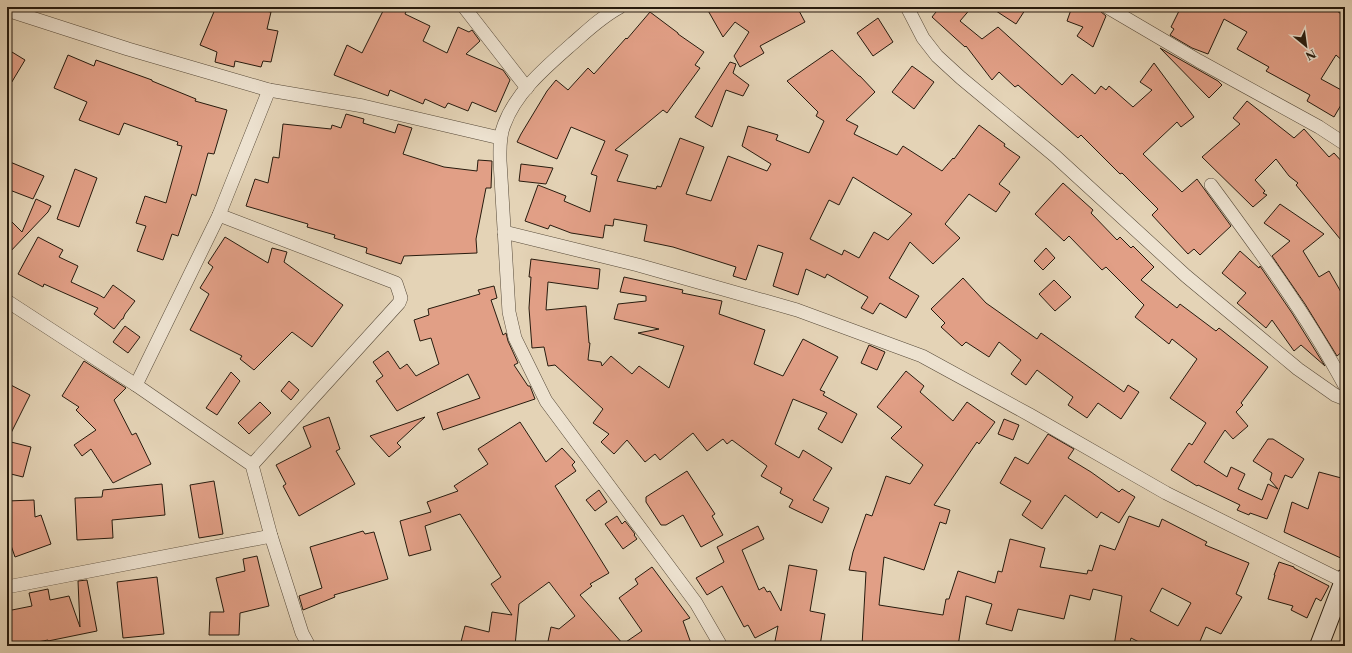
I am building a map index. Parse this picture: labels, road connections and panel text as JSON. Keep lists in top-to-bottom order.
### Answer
{
  "north": "bottom right"
}
